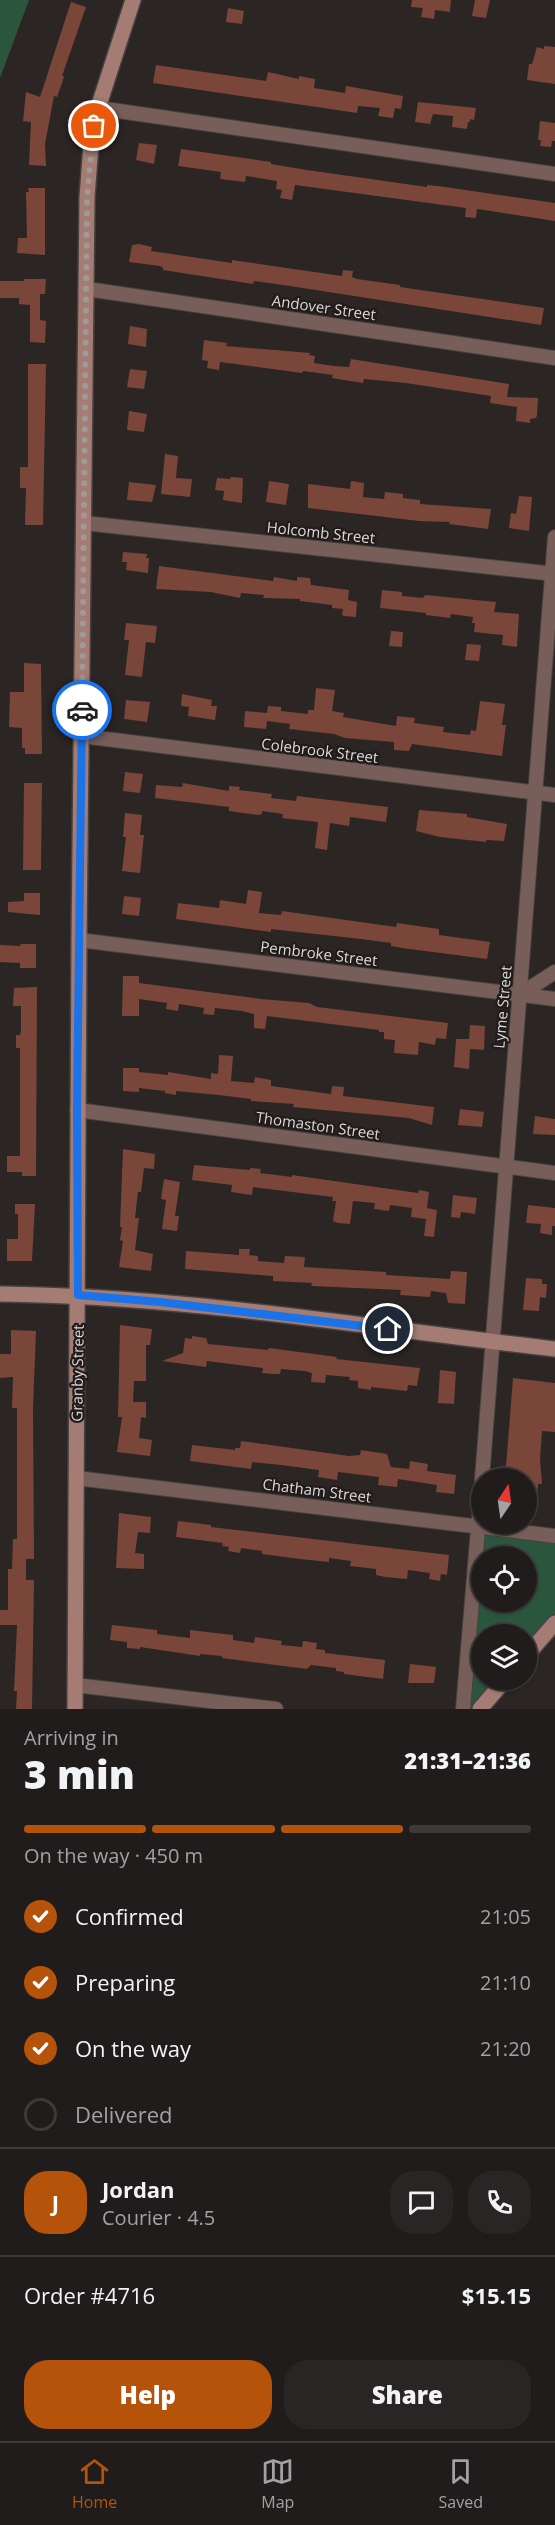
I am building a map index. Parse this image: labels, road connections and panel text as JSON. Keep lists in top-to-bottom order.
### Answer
{
  "streets": {
    "main road": ["Granby Street"],
    "street": [
      "Andover Street",
      "Holcomb Street",
      "Colebrook Street",
      "Pembroke Street",
      "Lyme Street",
      "Thomaston Street",
      "Chatham Street"
    ]
  },
  "crossings": [
    ["Andover Street", "Granby Street"],
    ["Holcomb Street", "Lyme Street"],
    ["Holcomb Street", "Granby Street"],
    ["Colebrook Street", "Lyme Street"],
    ["Colebrook Street", "Granby Street"],
    ["Pembroke Street", "Lyme Street"],
    ["Pembroke Street", "Granby Street"],
    ["Lyme Street", "Thomaston Street"],
    ["Thomaston Street", "Granby Street"],
    ["Granby Street", "Chatham Street"]
  ],
  "north": "top",
  "page": {
    "heading": ["3 min", "Arriving in", "21:31–21:36"],
    "panel": [
      "Jordan",
      "Courier · 4.5",
      "Order #4716",
      "$15.15"
    ],
    "bar": "On the way · 450 m",
    "list": [
      ["Confirmed", "21:05"],
      ["Preparing", "21:10"],
      ["On the way", "21:20"],
      "Delivered"
    ],
    "round": "J",
    "buttons": ["Help", "Share"],
    "tabs": ["Home", "Map", "Saved"]
  }
}
